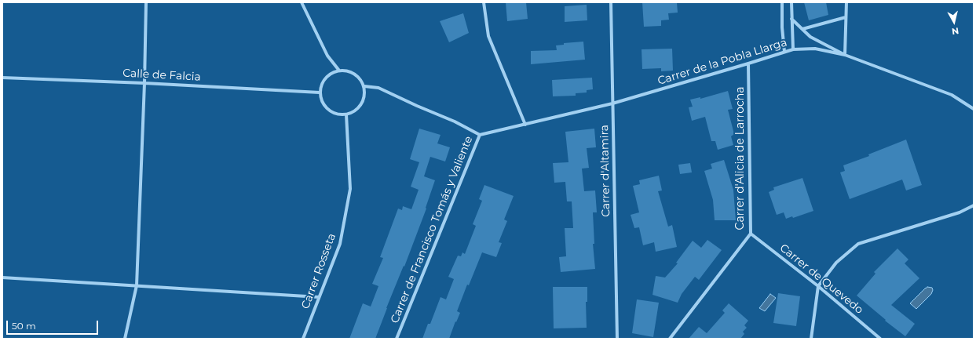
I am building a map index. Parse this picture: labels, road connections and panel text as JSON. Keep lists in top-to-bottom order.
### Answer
{
  "streets": {
    "street": [
      "Carrer de la Pobla Llarga",
      "Calle de Falcia",
      "Carrer d'Alicia de Larrocha",
      "Carrer d'Altamira",
      "Carrer de Francisco Tomás y Valiente",
      "Carrer Rosseta",
      "Carrer de Quevedo"
    ]
  },
  "crossings": [
    ["Carrer de la Pobla Llarga", "Carrer d'Alicia de Larrocha"],
    ["Carrer de la Pobla Llarga", "Carrer d'Altamira"],
    ["Carrer de la Pobla Llarga", "Carrer de Francisco Tomás y Valiente"],
    ["Calle de Falcia", "Carrer Rosseta"],
    ["Carrer d'Alicia de Larrocha", "Carrer de Quevedo"]
  ],
  "scale_bar": "50 m",
  "north": "bottom"
}
